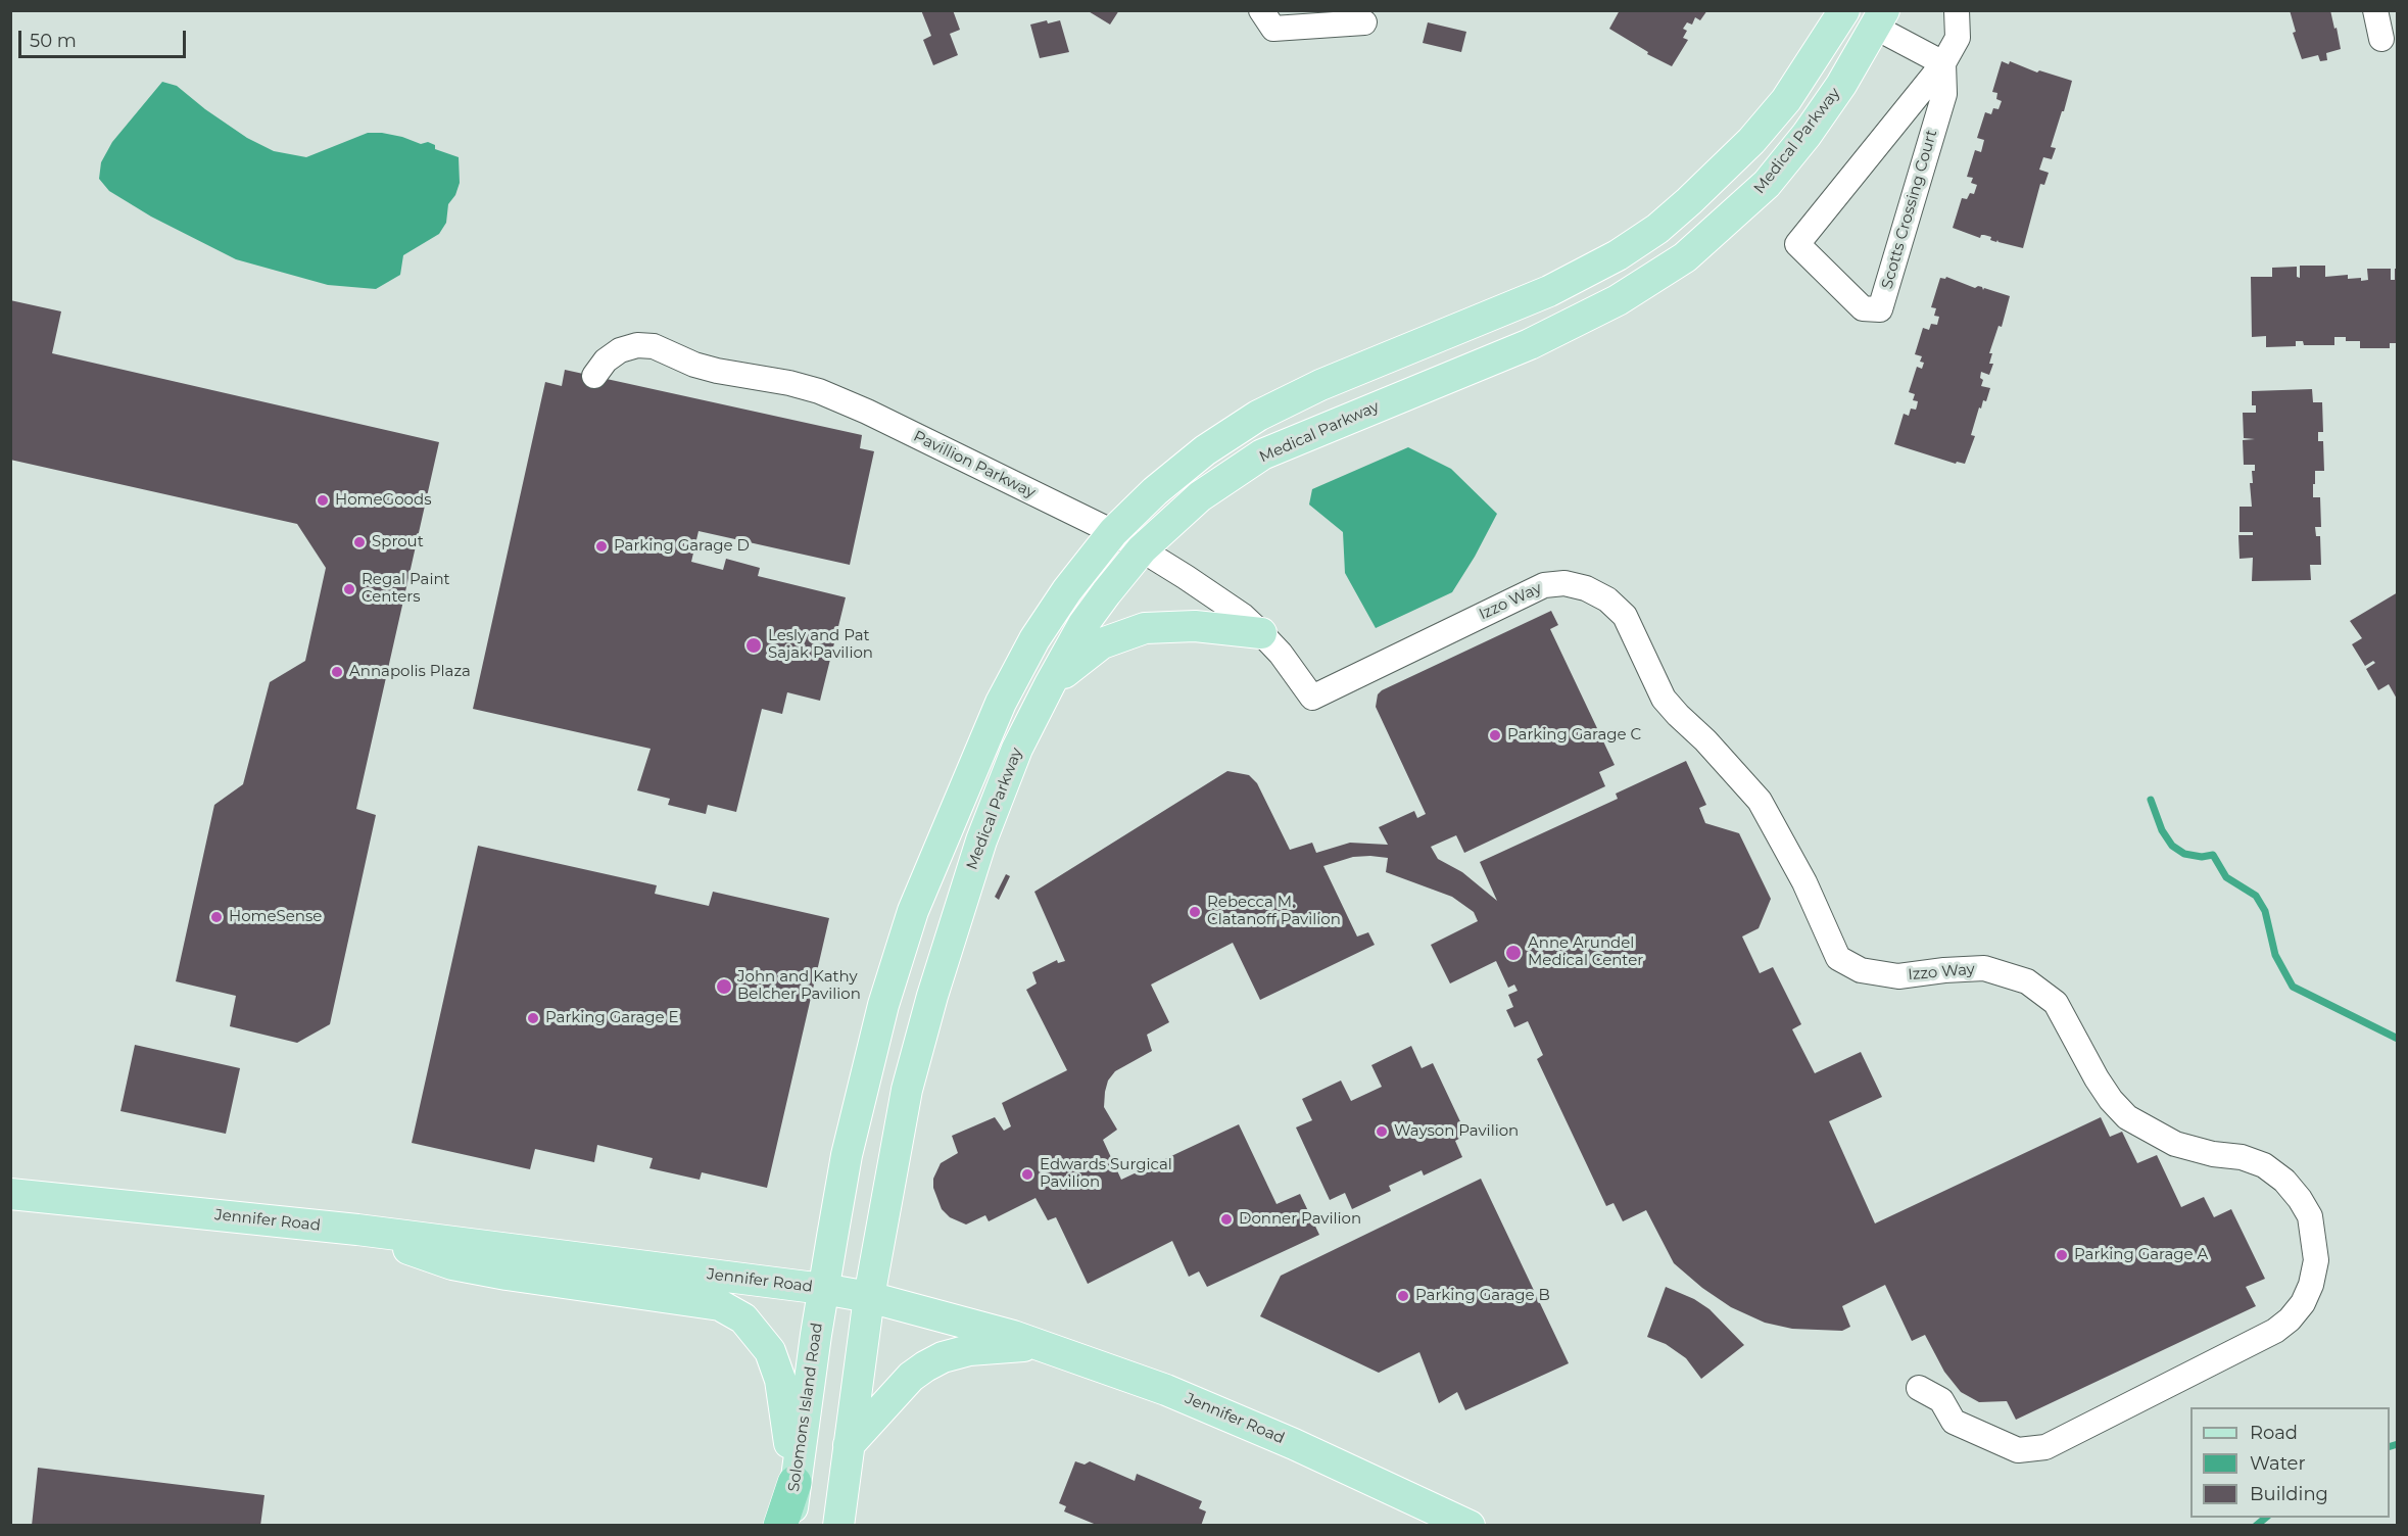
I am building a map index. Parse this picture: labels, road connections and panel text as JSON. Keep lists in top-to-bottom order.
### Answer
{
  "streets": {
    "main road": ["Medical Parkway", "Jennifer Road", "Solomons Island Road"],
    "street": ["Scotts Crossing Court", "Pavillion Parkway", "Izzo Way"]
  },
  "crossings": [
    ["Medical Parkway", "Pavillion Parkway"],
    ["Medical Parkway", "Jennifer Road"],
    ["Pavillion Parkway", "Izzo Way"],
    ["Jennifer Road", "Solomons Island Road"]
  ],
  "places": [
    "HomeGoods",
    "Sprout",
    "Parking Garage D",
    "Regal Paint Centers",
    "Lesly and Pat Sajak Pavilion",
    "Annapolis Plaza",
    "Parking Garage C",
    "Rebecca M. Clatanoff Pavilion",
    "HomeSense",
    "Anne Arundel Medical Center",
    "John and Kathy Belcher Pavilion",
    "Parking Garage E",
    "Wayson Pavilion",
    "Edwards Surgical Pavilion",
    "Donner Pavilion",
    "Parking Garage A",
    "Parking Garage B"
  ],
  "legend": ["Road", "Water", "Building"],
  "scale_bar": "50 m"
}
